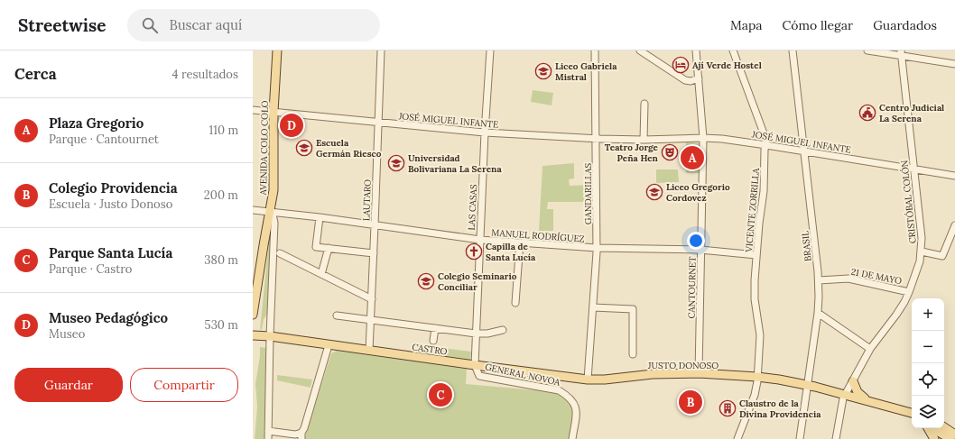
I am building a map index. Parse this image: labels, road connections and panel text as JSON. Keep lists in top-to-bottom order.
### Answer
{
  "streets": {
    "main road": ["AVENIDA COLO COLO", "CASTRO", "JUSTO DONOSO"],
    "street": [
      "JOSÉ MIGUEL INFANTE",
      "GANDARILLAS",
      "LAUTARO",
      "CRISTÓBAL COLÓN",
      "LAS CASAS",
      "VICENTE ZORRILLA",
      "MANUEL RODRÍGUEZ",
      "BRASIL",
      "21 DE MAYO",
      "CANTOURNET",
      "GENERAL NOVOA"
    ]
  },
  "crossings": [
    ["JOSÉ MIGUEL INFANTE", "AVENIDA COLO COLO"],
    ["JOSÉ MIGUEL INFANTE", "GANDARILLAS"],
    ["JOSÉ MIGUEL INFANTE", "LAUTARO"],
    ["JOSÉ MIGUEL INFANTE", "CRISTÓBAL COLÓN"],
    ["JOSÉ MIGUEL INFANTE", "LAS CASAS"],
    ["JOSÉ MIGUEL INFANTE", "VICENTE ZORRILLA"],
    ["JOSÉ MIGUEL INFANTE", "BRASIL"],
    ["JOSÉ MIGUEL INFANTE", "CANTOURNET"],
    ["AVENIDA COLO COLO", "MANUEL RODRÍGUEZ"],
    ["AVENIDA COLO COLO", "CASTRO"],
    ["GANDARILLAS", "MANUEL RODRÍGUEZ"],
    ["GANDARILLAS", "CASTRO"],
    ["GANDARILLAS", "JUSTO DONOSO"],
    ["LAUTARO", "MANUEL RODRÍGUEZ"],
    ["LAUTARO", "CASTRO"],
    ["CRISTÓBAL COLÓN", "21 DE MAYO"],
    ["CRISTÓBAL COLÓN", "JUSTO DONOSO"],
    ["LAS CASAS", "MANUEL RODRÍGUEZ"],
    ["LAS CASAS", "CASTRO"],
    ["LAS CASAS", "GENERAL NOVOA"],
    ["VICENTE ZORRILLA", "MANUEL RODRÍGUEZ"],
    ["VICENTE ZORRILLA", "JUSTO DONOSO"],
    ["MANUEL RODRÍGUEZ", "CANTOURNET"],
    ["BRASIL", "21 DE MAYO"],
    ["BRASIL", "JUSTO DONOSO"],
    ["CANTOURNET", "JUSTO DONOSO"],
    ["CASTRO", "JUSTO DONOSO"],
    ["CASTRO", "GENERAL NOVOA"]
  ],
  "places": {
    "hotel": ["Ají Verde Hostel"],
    "school or university": [
      "Liceo Gabriela Mistral",
      "Escuela Germán Riesco",
      "Universidad Bolivariana La Serena",
      "Liceo Gregorio Cordovez",
      "Colegio Seminario Conciliar"
    ],
    "public building": ["Centro Judicial La Serena"],
    "theatre": ["Teatro Jorge Peña Hen"],
    "church": ["Capilla de Santa Lucía"],
    "building": ["Claustro de la Divina Providencia"]
  },
  "page": {
    "header": "Streetwise",
    "search": "Buscar aquí",
    "nav": ["Mapa", "Cómo llegar", "Guardados"],
    "heading": ["Cerca", "4 resultados"],
    "list": [
      {
        "mark": "A",
        "name": "Plaza Gregorio",
        "note": "Parque · Cantournet",
        "value": "110 m"
      },
      {
        "mark": "B",
        "name": "Colegio Providencia",
        "note": "Escuela · Justo Donoso",
        "value": "200 m"
      },
      {
        "mark": "C",
        "name": "Parque Santa Lucía",
        "note": "Parque · Castro",
        "value": "380 m"
      },
      {
        "mark": "D",
        "name": "Museo Pedagógico",
        "note": "Museo",
        "value": "530 m"
      }
    ],
    "pins": [
      "D",
      "A",
      "C",
      "B"
    ],
    "map_buttons": ["+", "−"],
    "buttons": ["Guardar", "Compartir"]
  }
}
